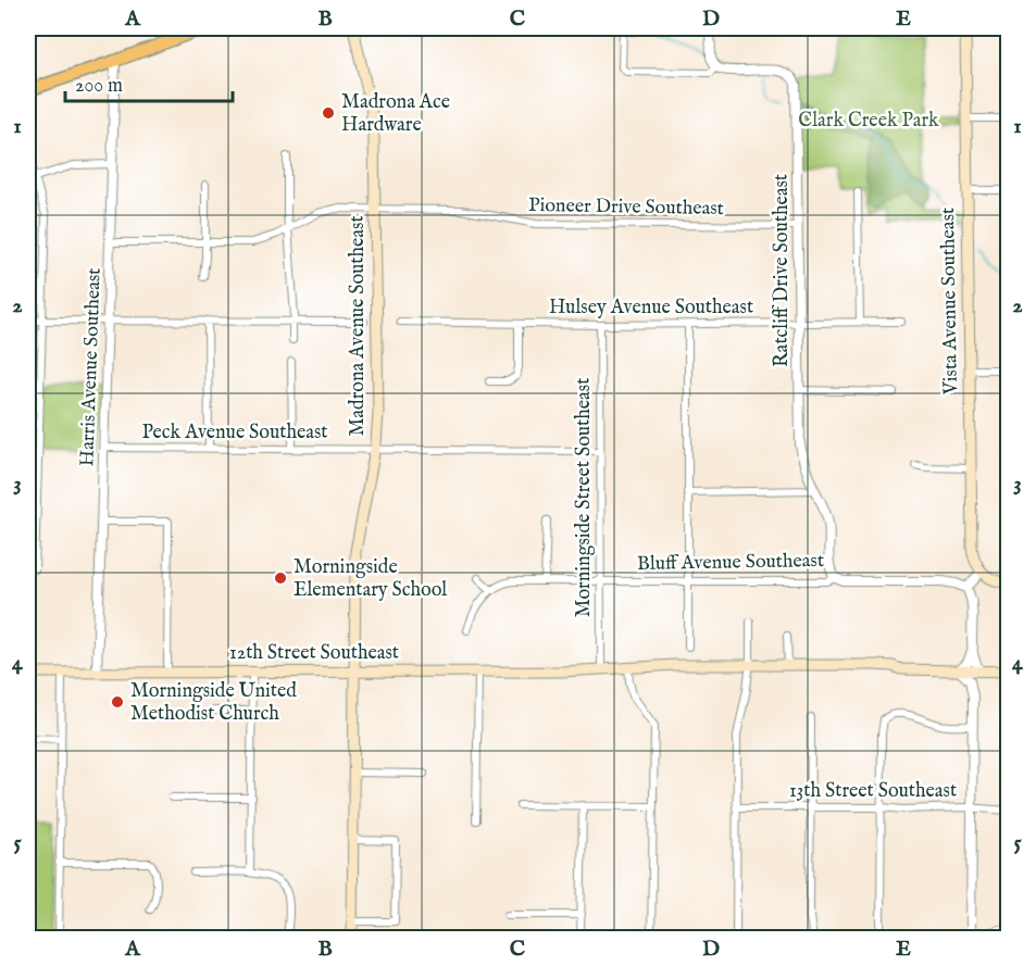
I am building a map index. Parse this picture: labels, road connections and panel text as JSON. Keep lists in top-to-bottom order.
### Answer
{
  "streets": {
    "main road": ["Vista Avenue Southeast", "Madrona Avenue Southeast", "12th Street Southeast"],
    "street": [
      "Pioneer Drive Southeast",
      "Ratcliff Drive Southeast",
      "Hulsey Avenue Southeast",
      "Harris Avenue Southeast",
      "Peck Avenue Southeast",
      "Morningside Street Southeast",
      "Bluff Avenue Southeast",
      "13th Street Southeast"
    ]
  },
  "crossings": [
    ["Pioneer Drive Southeast", "Ratcliff Drive Southeast"],
    ["Pioneer Drive Southeast", "Madrona Avenue Southeast"],
    ["Pioneer Drive Southeast", "Harris Avenue Southeast"],
    ["Ratcliff Drive Southeast", "Hulsey Avenue Southeast"],
    ["Ratcliff Drive Southeast", "Bluff Avenue Southeast"],
    ["Hulsey Avenue Southeast", "Morningside Street Southeast"],
    ["Madrona Avenue Southeast", "Peck Avenue Southeast"],
    ["Madrona Avenue Southeast", "12th Street Southeast"],
    ["Harris Avenue Southeast", "Peck Avenue Southeast"],
    ["Harris Avenue Southeast", "12th Street Southeast"],
    ["Peck Avenue Southeast", "Morningside Street Southeast"],
    ["Morningside Street Southeast", "Bluff Avenue Southeast"],
    ["Morningside Street Southeast", "12th Street Southeast"]
  ],
  "parks": ["Clark Creek Park"],
  "places": ["Madrona Ace Hardware", "Morningside Elementary School", "Morningside United Methodist Church"],
  "scale_bar": "200 m",
  "grid": {
    "columns": [
      "A",
      "B",
      "C",
      "D",
      "E"
    ],
    "rows": [
      "1",
      "2",
      "3",
      "4",
      "5"
    ]
  }
}
